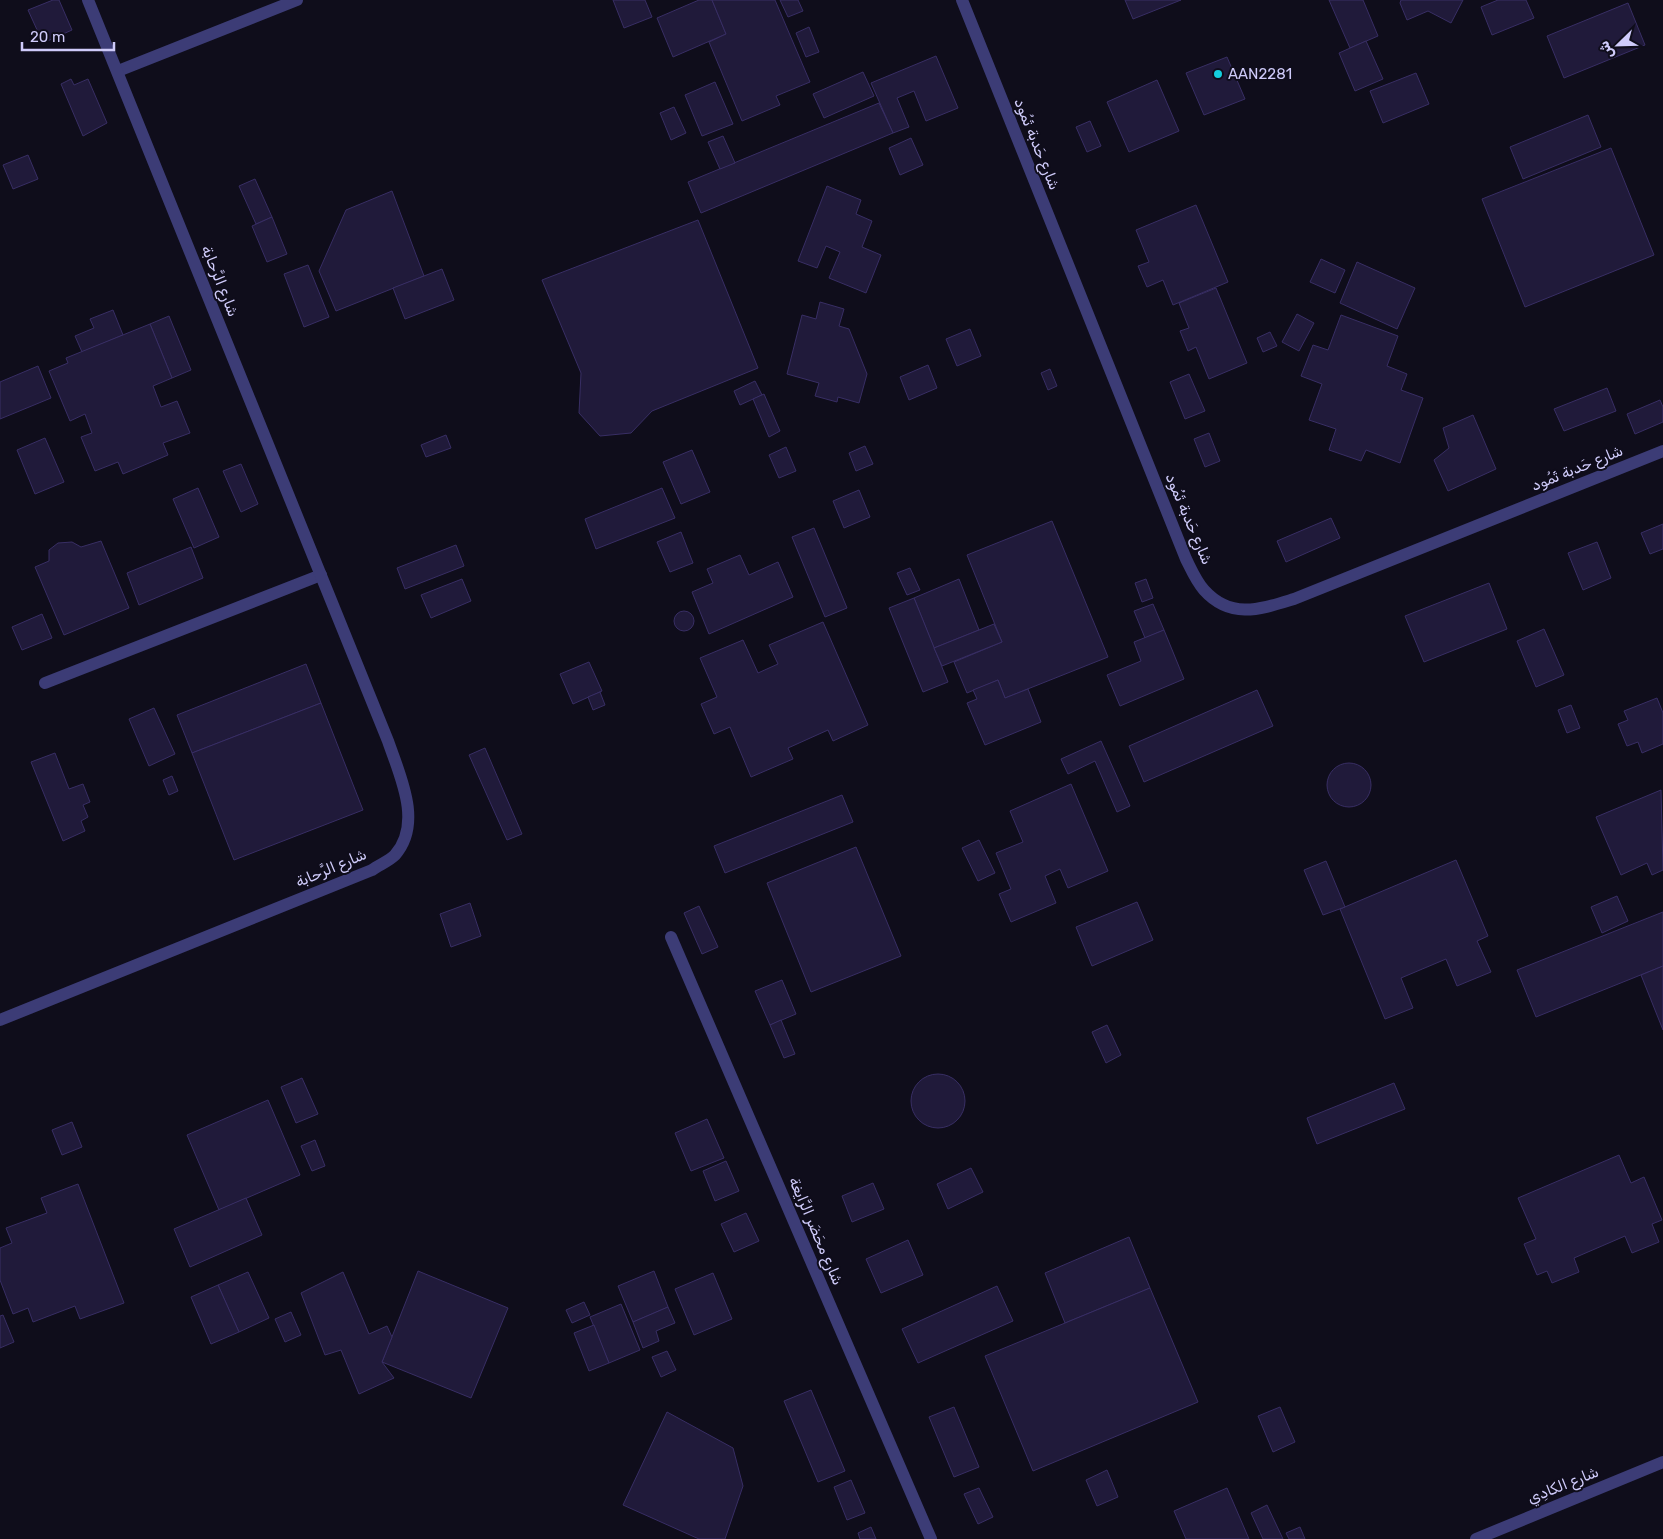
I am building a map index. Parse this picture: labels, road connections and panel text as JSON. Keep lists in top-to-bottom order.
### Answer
{
  "streets": {
    "street": [
      "شارع حَدبة ثَمُود",
      "شارع الرَّحابة",
      "شارع محَضَر الرَّايغة",
      "شارع الكادِي"
    ]
  },
  "places": ["AAN2281"],
  "scale_bar": "20 m",
  "north": "bottom left"
}
